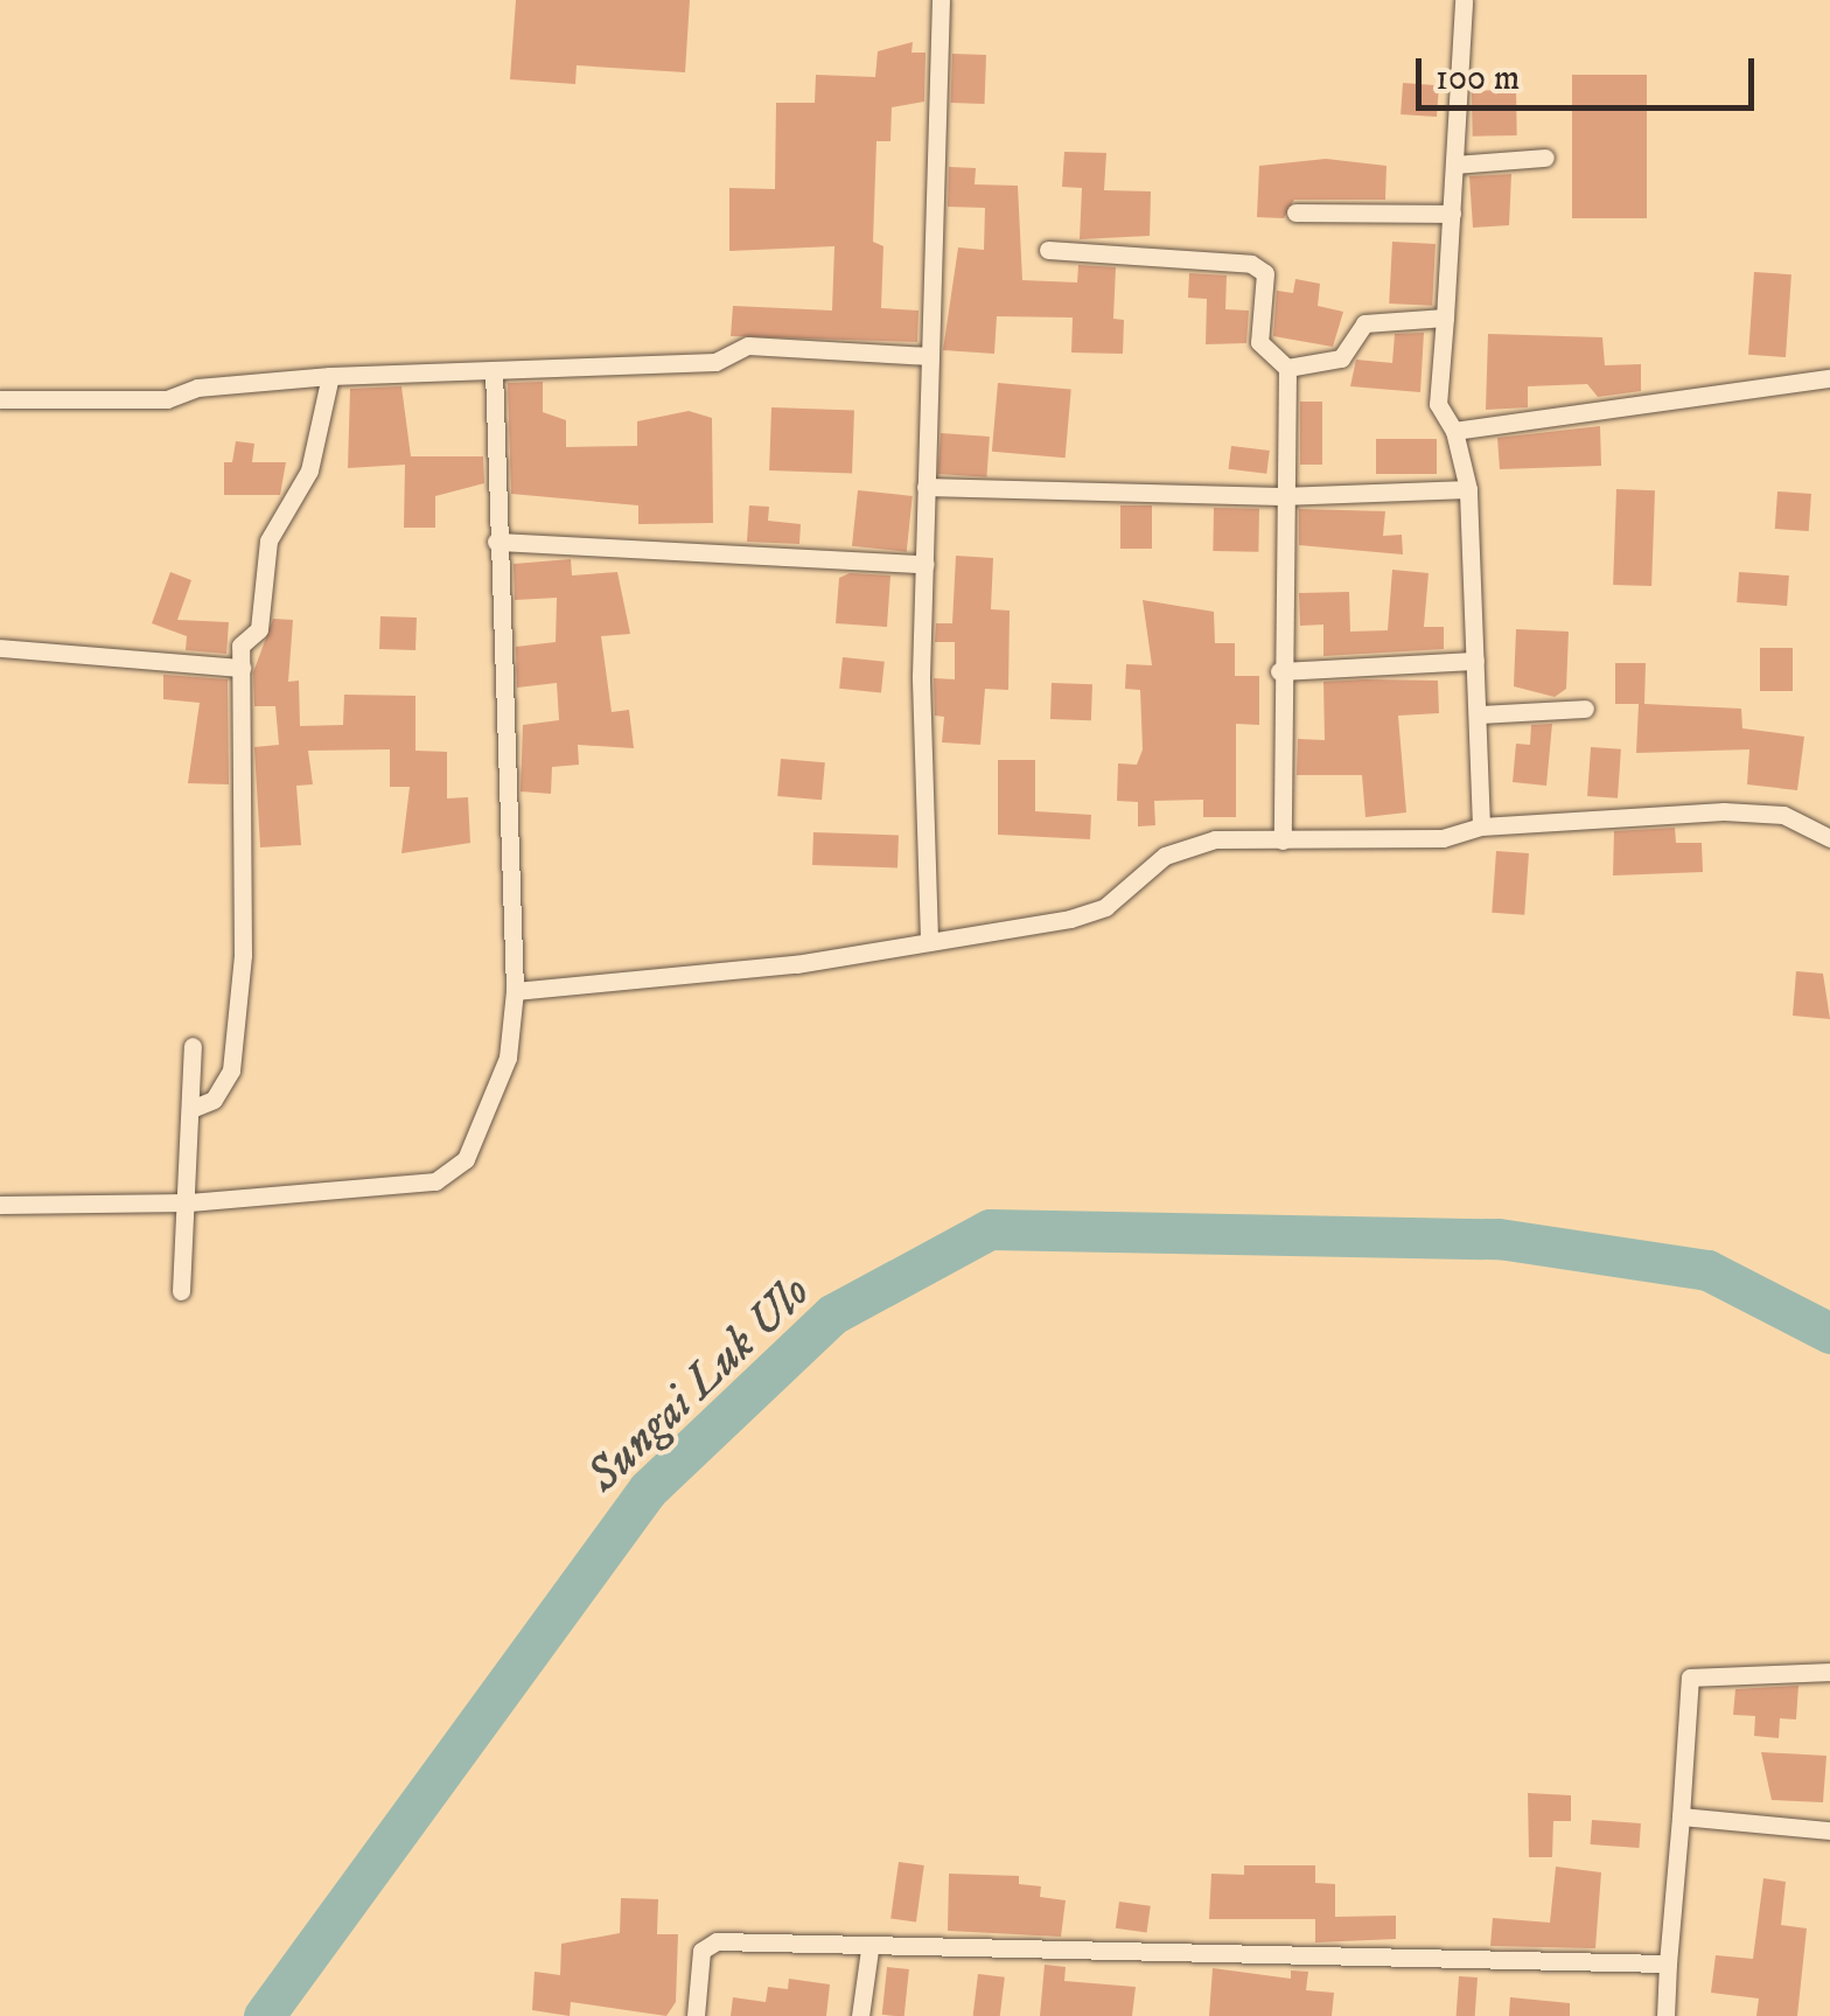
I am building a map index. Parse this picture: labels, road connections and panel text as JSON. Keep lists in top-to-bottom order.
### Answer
{
  "water": ["Sungai Luk Ulo"],
  "scale_bar": "100 m"
}
